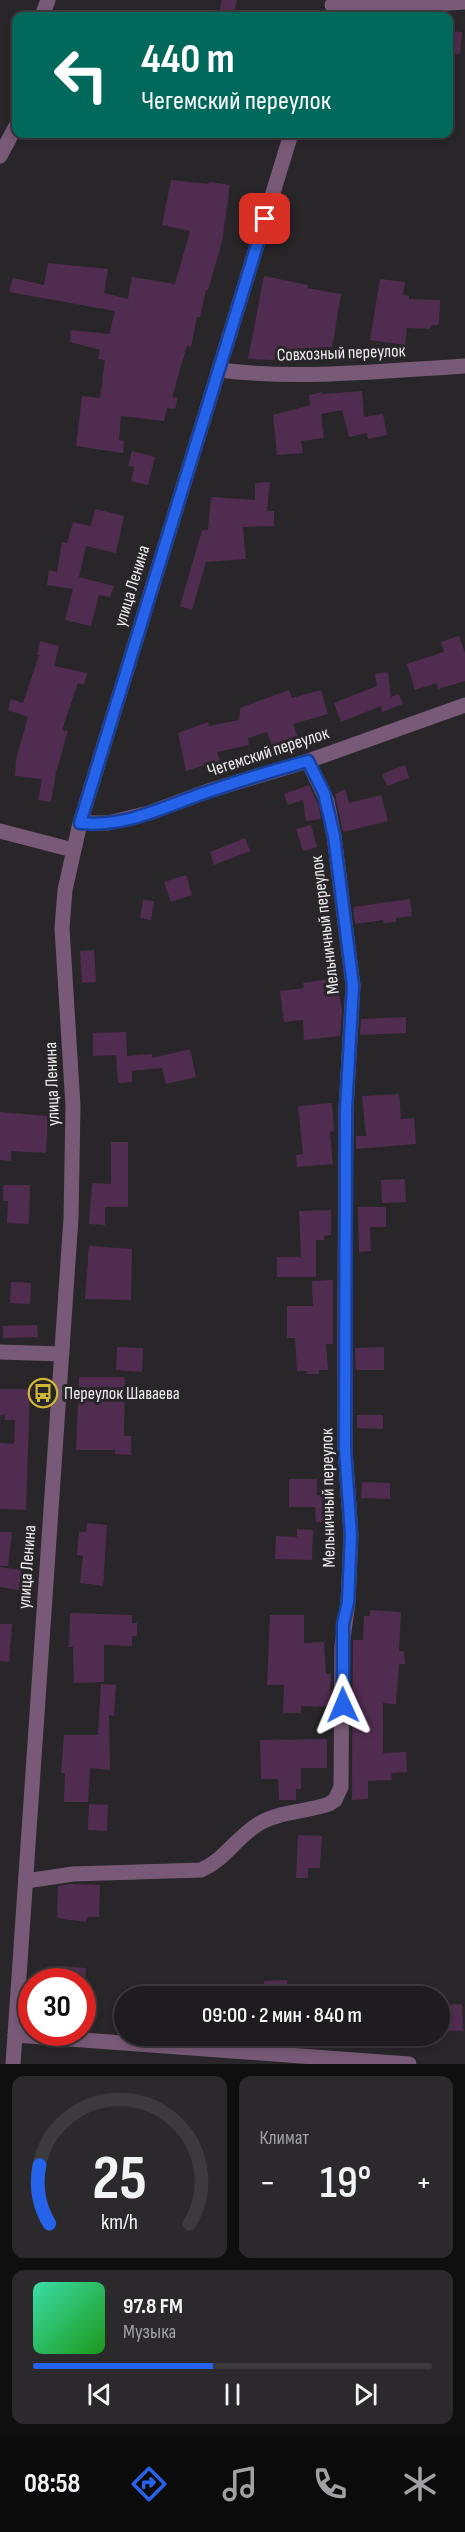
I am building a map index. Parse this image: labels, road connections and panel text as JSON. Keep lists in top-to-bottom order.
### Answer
{
  "streets": {
    "street": [
      "Совхозный переулок",
      "улица Ленина",
      "Чегемский переулок",
      "Мельничный переулок"
    ]
  },
  "crossings": [
    ["Совхозный переулок", "улица Ленина"],
    ["улица Ленина", "Чегемский переулок"],
    ["улица Ленина", "Мельничный переулок"],
    ["Чегемский переулок", "Мельничный переулок"]
  ],
  "places": {
    "bus stop": ["Переулок Шаваева"]
  },
  "page": {
    "turn": ["440 m", "Чегемский переулок"],
    "limit": "30",
    "trip": "09:00 · 2 мин · 840 m",
    "tile": "Климат",
    "heat": ["−", "19°", "+"],
    "song": ["97.8 FM", "Музыка"],
    "tabs": "08:58",
    "gauge": ["25", "km/h"]
  }
}
